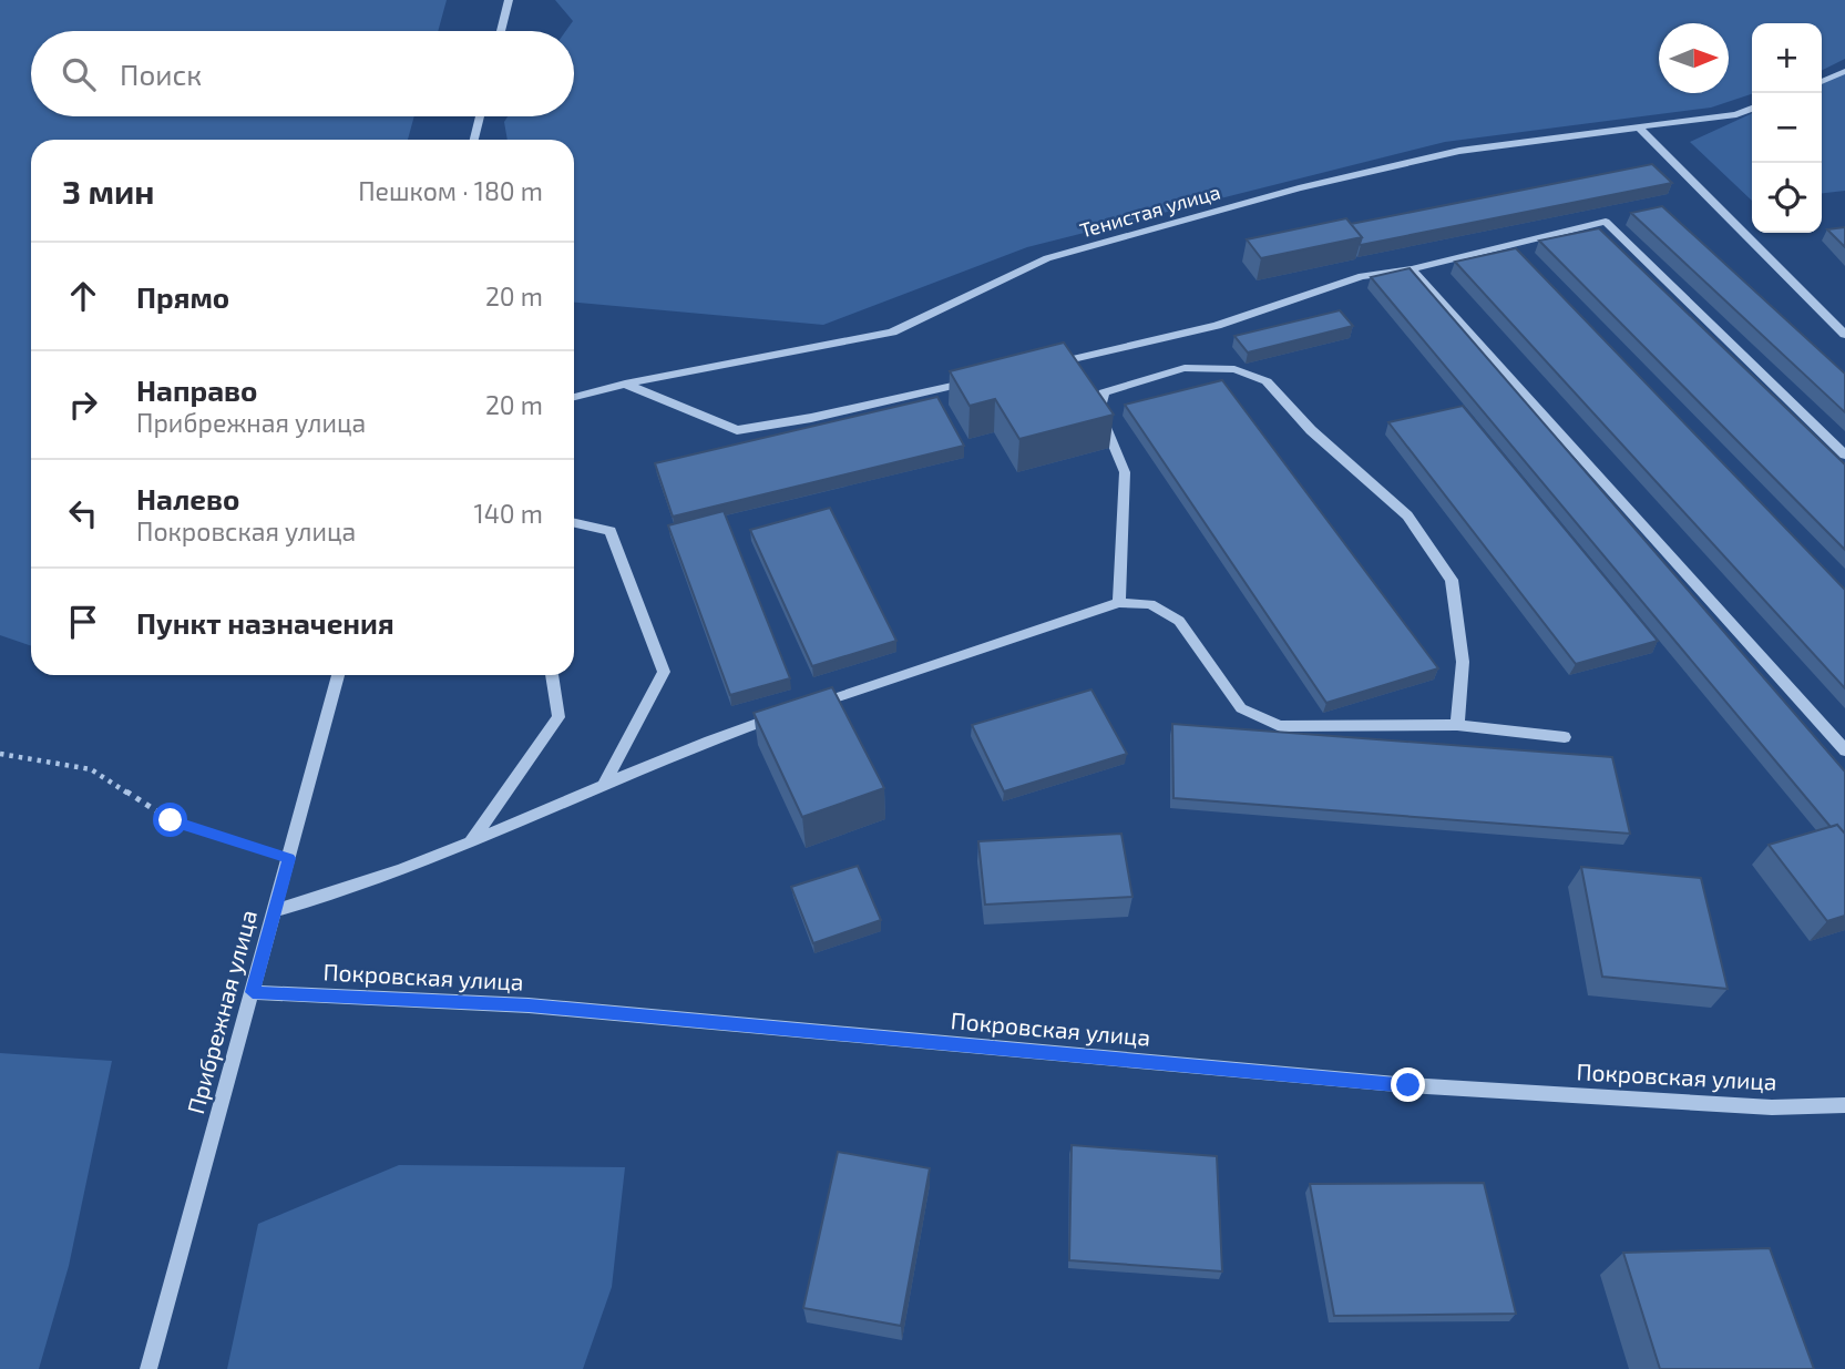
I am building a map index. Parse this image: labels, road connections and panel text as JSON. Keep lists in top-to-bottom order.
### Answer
{
  "streets": {
    "street": ["Тенистая улица", "Покровская улица", "Прибрежная улица"]
  },
  "crossings": [
    ["Покровская улица", "Прибрежная улица"]
  ],
  "north": "right",
  "page": {
    "map_buttons": ["+", "−"],
    "search": "Поиск",
    "heading": ["3 мин", "Пешком · 180 m"],
    "list": [
      ["Прямо", "20 m"],
      ["Направо", "Прибрежная улица", "20 m"],
      ["Налево", "Покровская улица", "140 m"],
      "Пункт назначения"
    ]
  }
}
